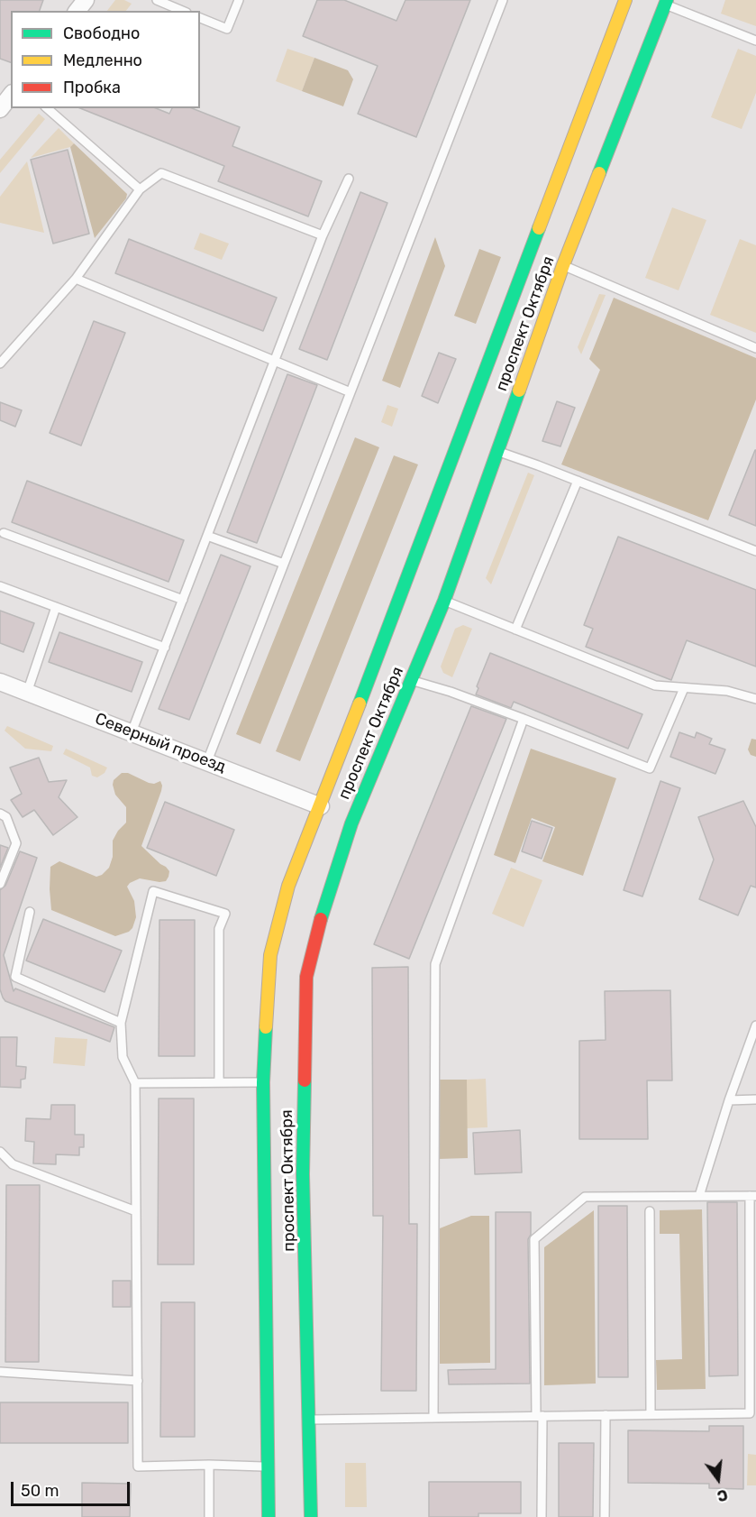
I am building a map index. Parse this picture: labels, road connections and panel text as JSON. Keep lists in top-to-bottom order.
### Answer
{
  "streets": {
    "main road": ["проспект Октября"],
    "street": ["Северный проезд"]
  },
  "crossings": [
    ["проспект Октября", "Северный проезд"]
  ],
  "legend": ["Свободно", "Медленно", "Пробка"],
  "scale_bar": "50 m",
  "north": "bottom"
}
